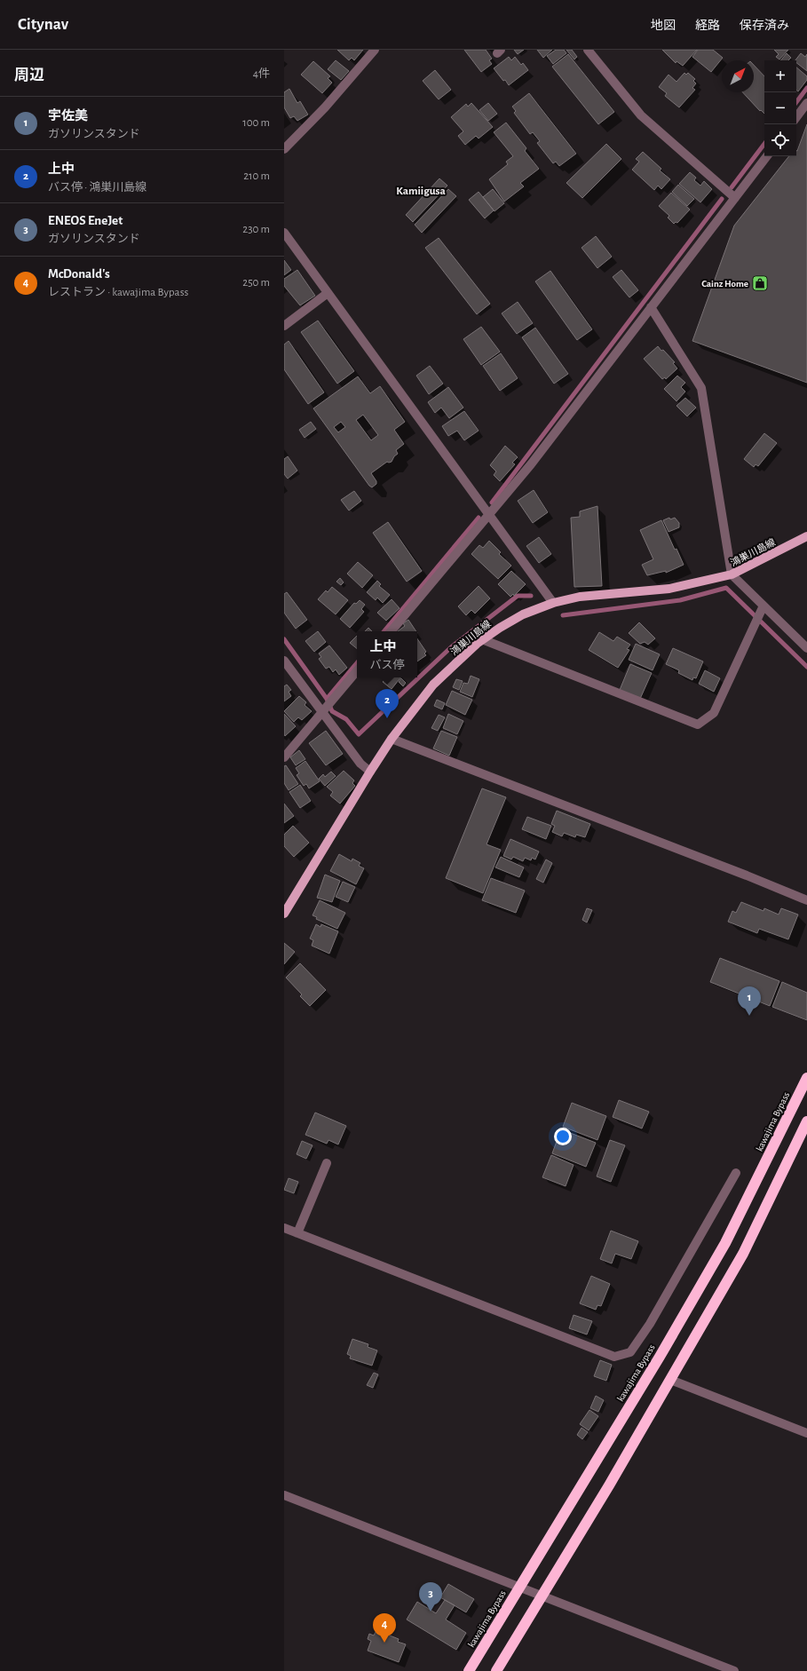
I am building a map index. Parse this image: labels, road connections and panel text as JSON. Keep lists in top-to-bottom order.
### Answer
{
  "streets": {
    "highway": ["kawajima Bypass"],
    "main road": ["鴻巣川島線"]
  },
  "districts": ["Kamiigusa"],
  "places": {
    "shop": ["Cainz Home"]
  },
  "north": "top right",
  "page": {
    "header": "Citynav",
    "nav": ["地図", "経路", "保存済み"],
    "heading": ["周辺", "4件"],
    "map_buttons": ["+", "−"],
    "list": [
      {
        "mark": "1",
        "name": "宇佐美",
        "note": "ガソリンスタンド",
        "value": "100 m"
      },
      {
        "mark": "2",
        "name": "上中",
        "note": "バス停 · 鴻巣川島線",
        "value": "210 m"
      },
      {
        "mark": "3",
        "name": "ENEOS EneJet",
        "note": "ガソリンスタンド",
        "value": "230 m"
      },
      {
        "mark": "4",
        "name": "McDonald's",
        "note": "レストラン · kawajima Bypass",
        "value": "250 m"
      }
    ],
    "popup": ["上中", "バス停"],
    "pins": [
      "2",
      "1",
      "3",
      "4"
    ]
  }
}
